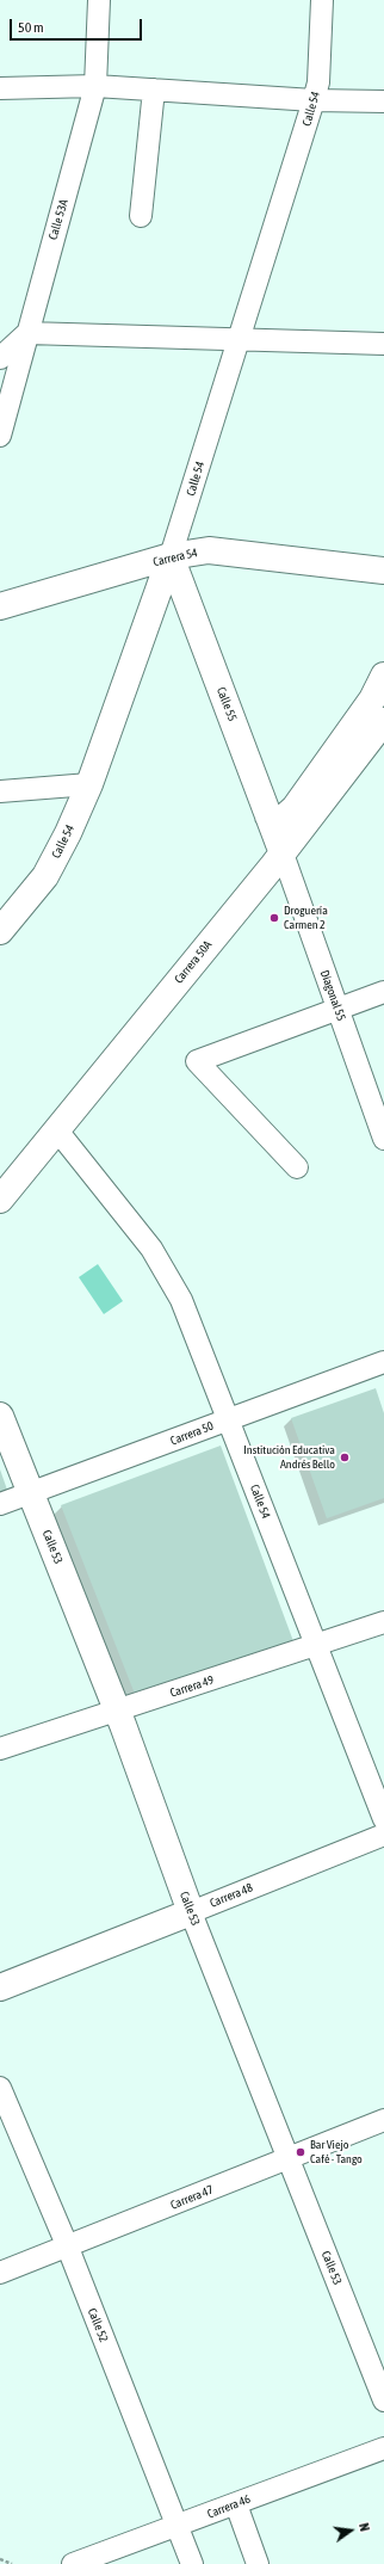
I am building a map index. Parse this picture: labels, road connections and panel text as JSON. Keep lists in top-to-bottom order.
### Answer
{
  "streets": {
    "main road": [
      "Calle 54",
      "Carrera 54",
      "Calle 55",
      "Carrera 50A",
      "Calle 53",
      "Carrera 48"
    ],
    "street": [
      "Calle 53A",
      "Diagonal 55",
      "Carrera 50",
      "Carrera 49",
      "Carrera 47",
      "Calle 52",
      "Carrera 46"
    ]
  },
  "crossings": [
    ["Calle 54", "Carrera 54"],
    ["Calle 54", "Calle 55"],
    ["Calle 54", "Carrera 50A"],
    ["Calle 54", "Carrera 50"],
    ["Calle 54", "Carrera 49"],
    ["Carrera 54", "Calle 55"],
    ["Calle 55", "Carrera 50A"],
    ["Calle 55", "Diagonal 55"],
    ["Carrera 50A", "Diagonal 55"],
    ["Carrera 50", "Calle 53"],
    ["Calle 53", "Carrera 49"],
    ["Calle 53", "Carrera 48"],
    ["Calle 53", "Carrera 47"],
    ["Carrera 47", "Calle 52"],
    ["Calle 52", "Carrera 46"]
  ],
  "places": ["Droguería Carmen 2", "Institución Educativa Andrés Bello", "Bar Viejo Café - Tango"],
  "scale_bar": "50 m",
  "north": "right"
}
